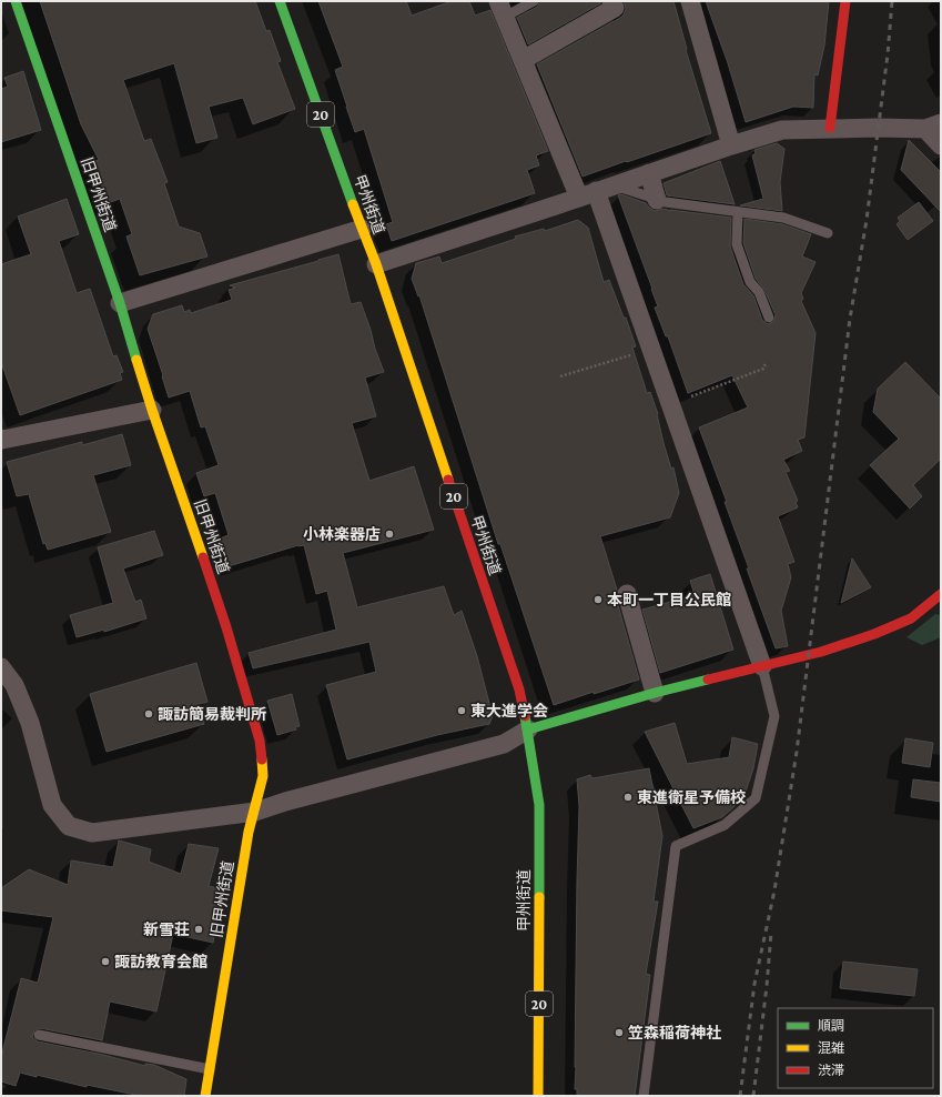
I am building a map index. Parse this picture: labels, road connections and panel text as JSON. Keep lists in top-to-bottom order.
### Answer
{
  "streets": {
    "main road": ["20", "旧甲州街道", "甲州街道"]
  },
  "places": [
    "小林楽器店",
    "本町一丁目公民館",
    "東大進学会",
    "諏訪簡易裁判所",
    "東進衛星予備校",
    "新雪荘",
    "諏訪教育会館",
    "笠森稲荷神社"
  ],
  "legend": ["順調", "混雑", "渋滞"]
}
